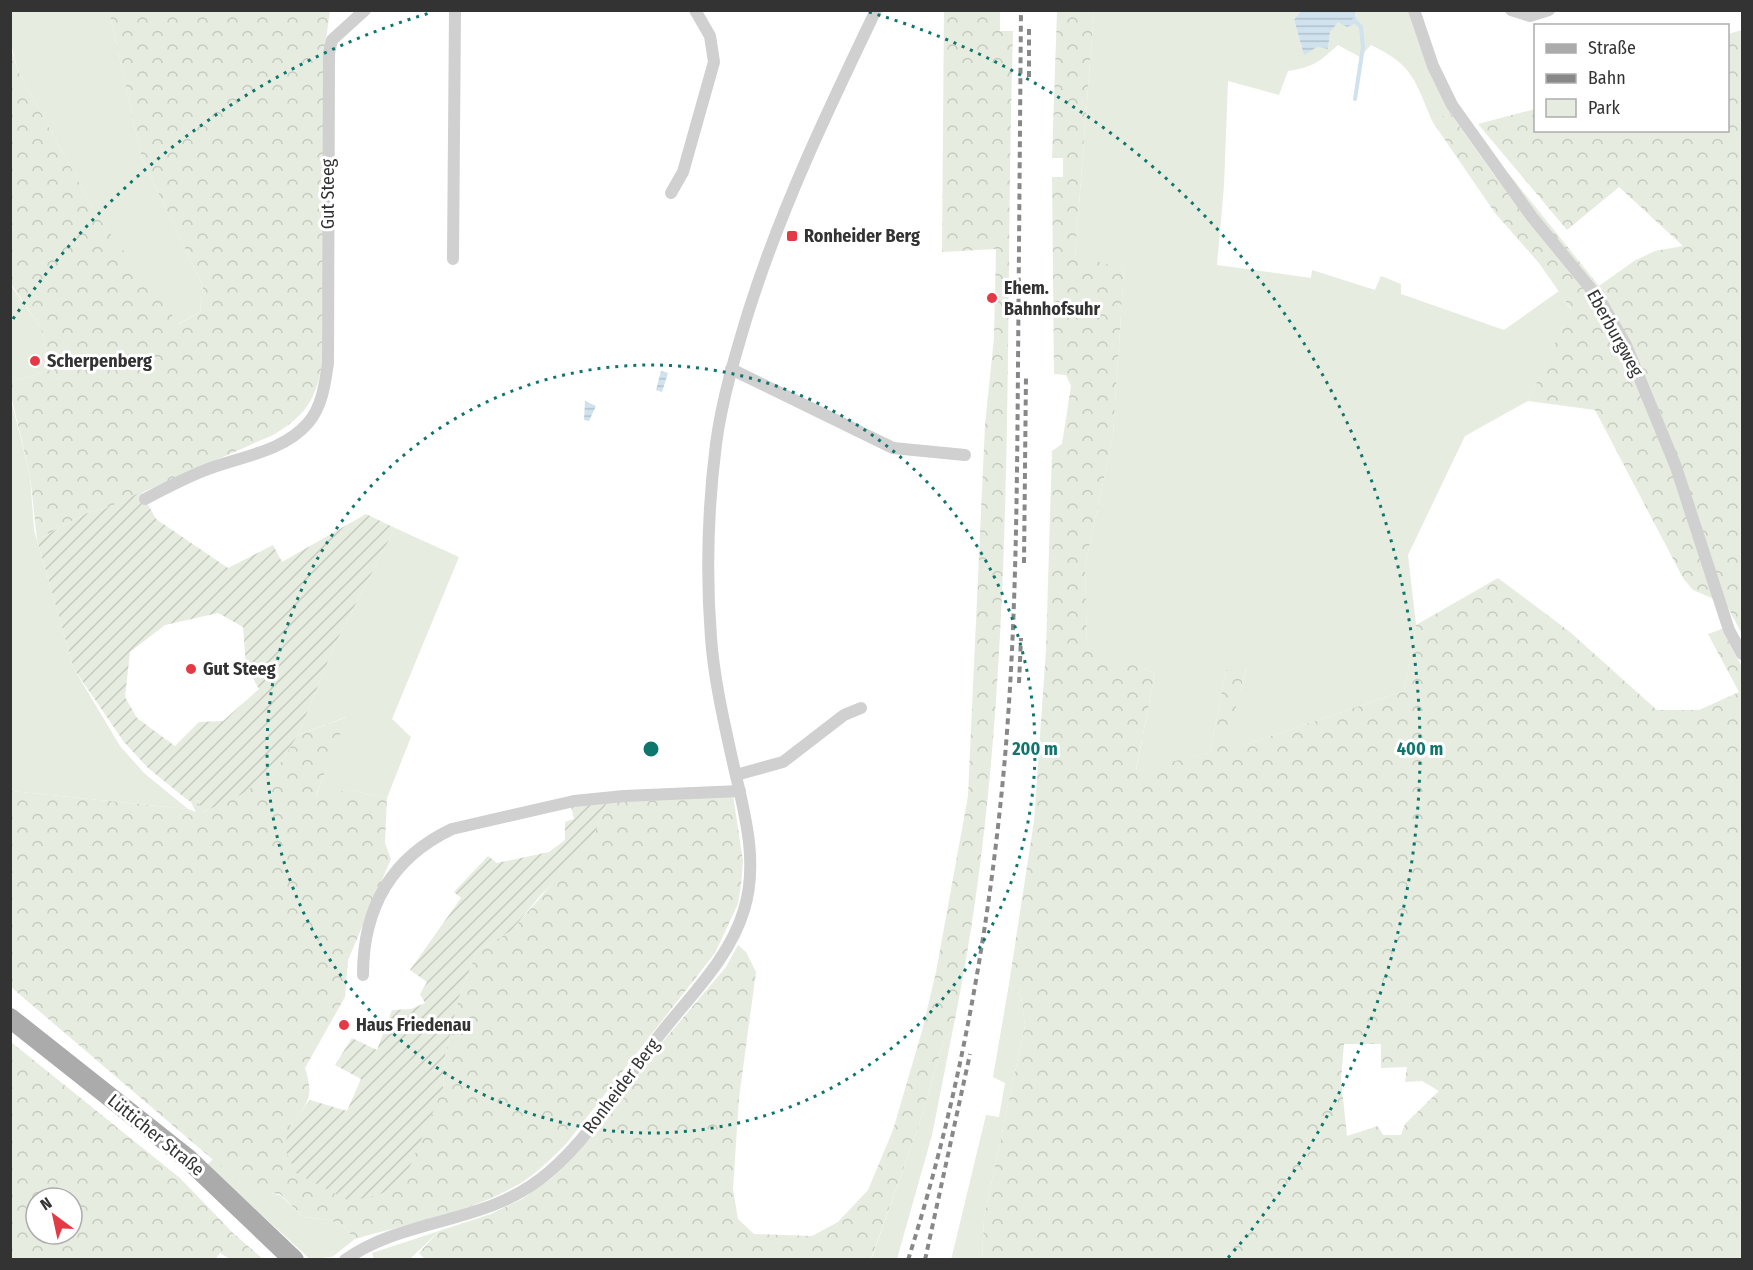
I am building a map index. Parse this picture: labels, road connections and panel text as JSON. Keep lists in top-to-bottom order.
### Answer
{
  "streets": {
    "main road": ["Lütticher Straße"],
    "street": ["Gut Steeg", "Eberburgweg", "Ronheider Berg"]
  },
  "places": {
    "transit": ["Ronheider Berg"],
    "other": [
      "Ehem. Bahnhofsuhr",
      "Scherpenberg",
      "Gut Steeg",
      "Haus Friedenau"
    ]
  },
  "legend": ["Straße", "Bahn", "Park"],
  "north": "top left",
  "rings": ["200 m", "400 m"]
}
